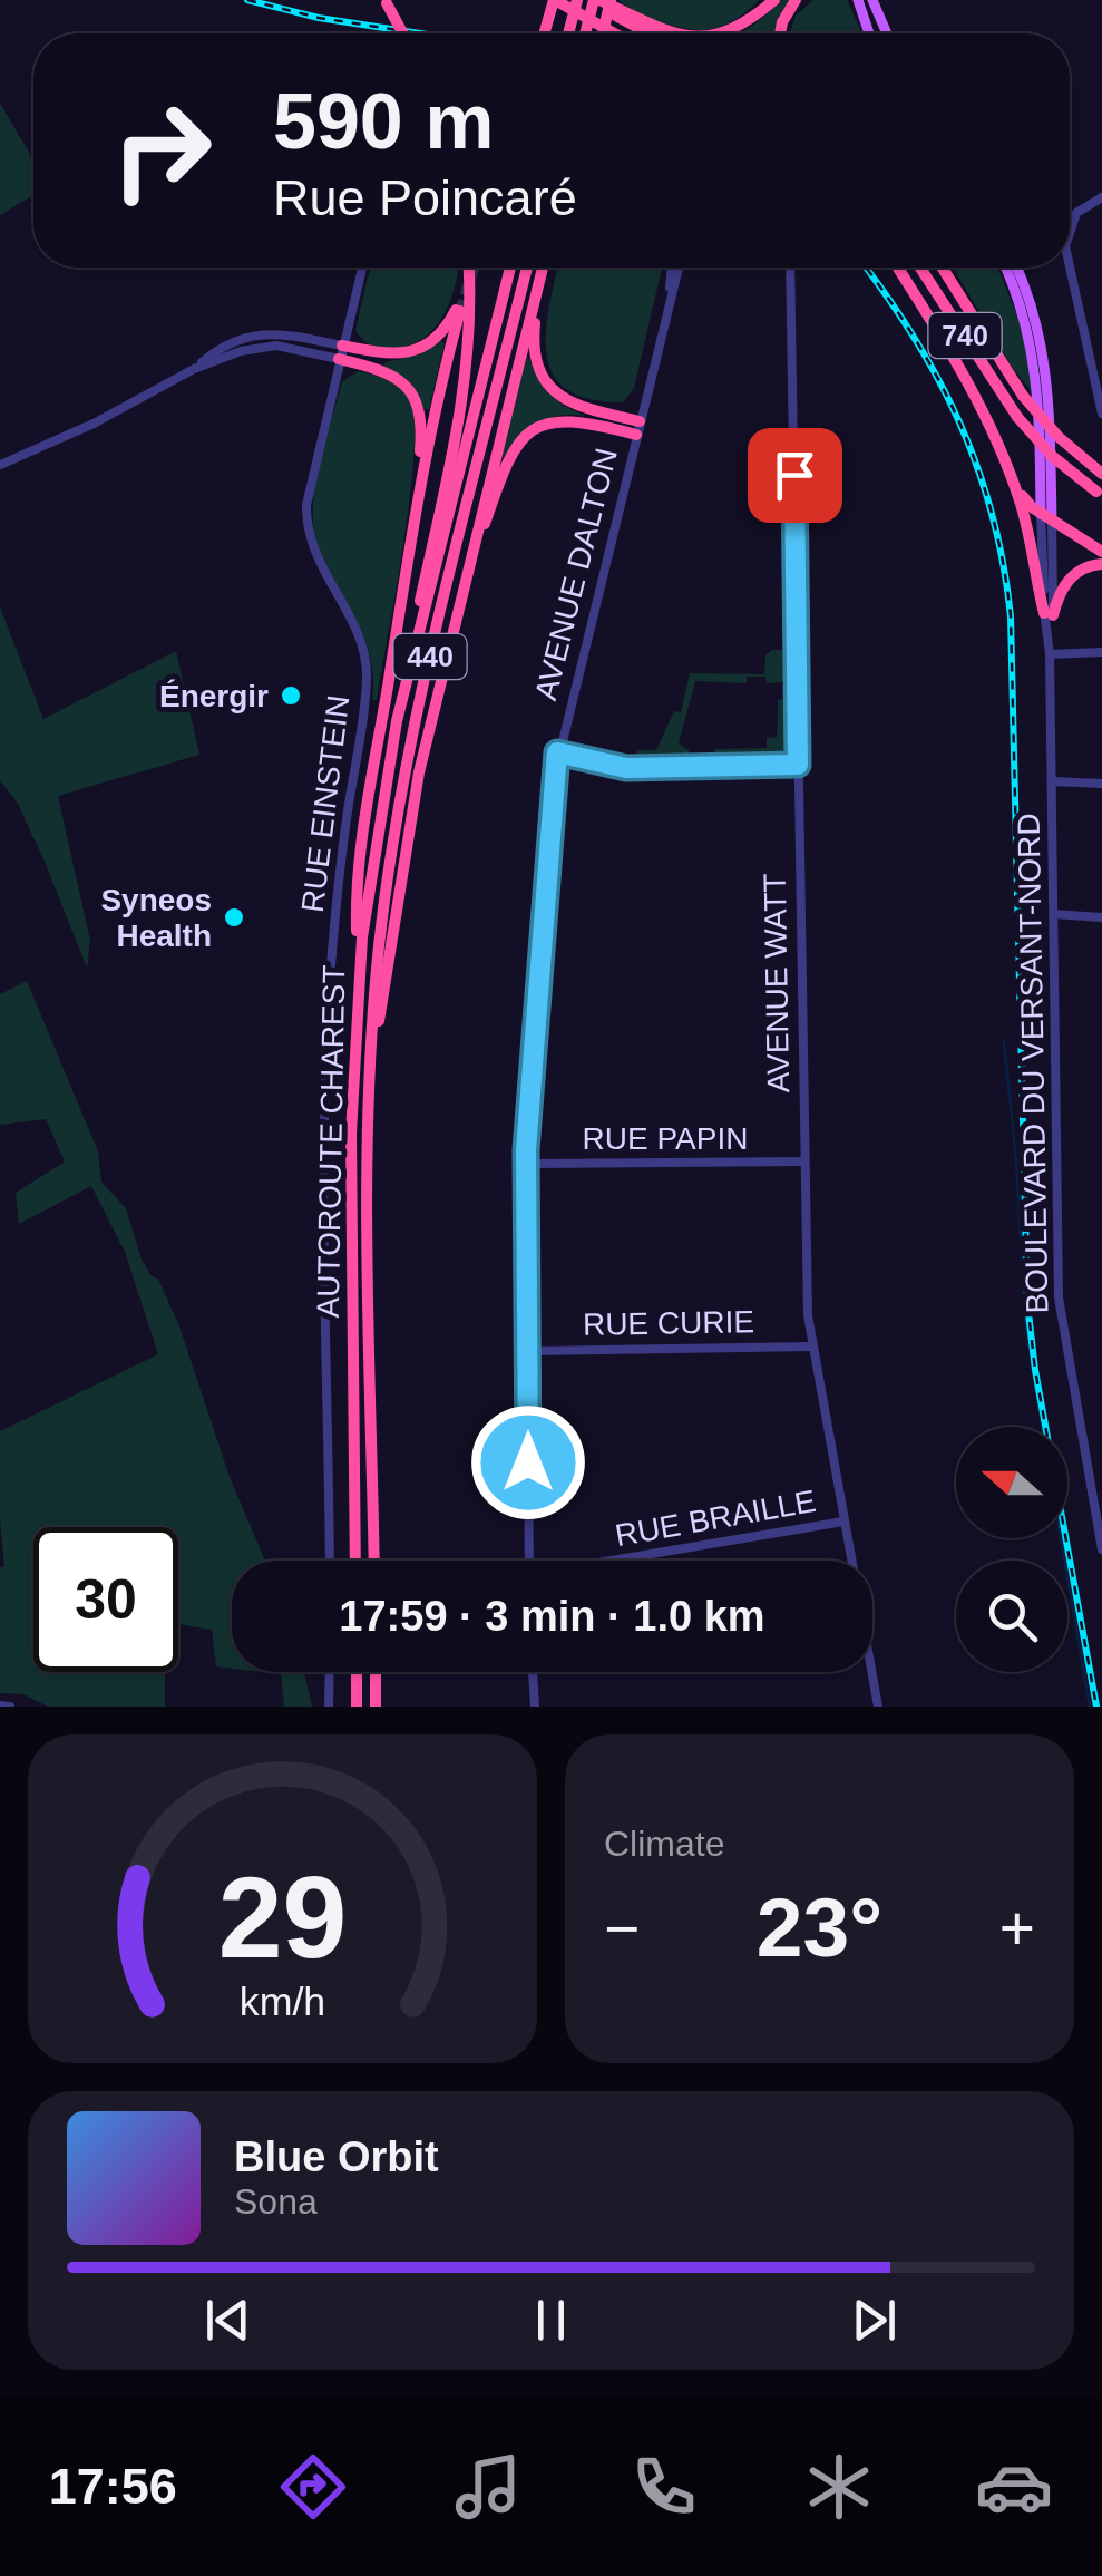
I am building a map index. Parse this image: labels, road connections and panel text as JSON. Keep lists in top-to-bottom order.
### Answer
{
  "streets": {
    "highway": ["740", "440", "AUTOROUTE CHAREST"],
    "main road": ["BOULEVARD DU VERSANT-NORD"],
    "street": [
      "AVENUE DALTON",
      "RUE EINSTEIN",
      "AVENUE WATT",
      "RUE PAPIN",
      "RUE CURIE",
      "RUE BRAILLE"
    ]
  },
  "crossings": [
    ["AVENUE DALTON", "RUE PAPIN"],
    ["AVENUE DALTON", "RUE CURIE"],
    ["AVENUE WATT", "RUE PAPIN"],
    ["AVENUE WATT", "RUE CURIE"],
    ["AVENUE WATT", "RUE BRAILLE"]
  ],
  "places": ["Énergir", "Syneos Health"],
  "north": "left",
  "page": {
    "turn": ["590 m", "Rue Poincaré"],
    "limit": "30",
    "trip": "17:59 · 3 min · 1.0 km",
    "tile": "Climate",
    "heat": ["−", "23°", "+"],
    "song": ["Blue Orbit", "Sona"],
    "tabs": "17:56",
    "gauge": ["29", "km/h"]
  }
}
